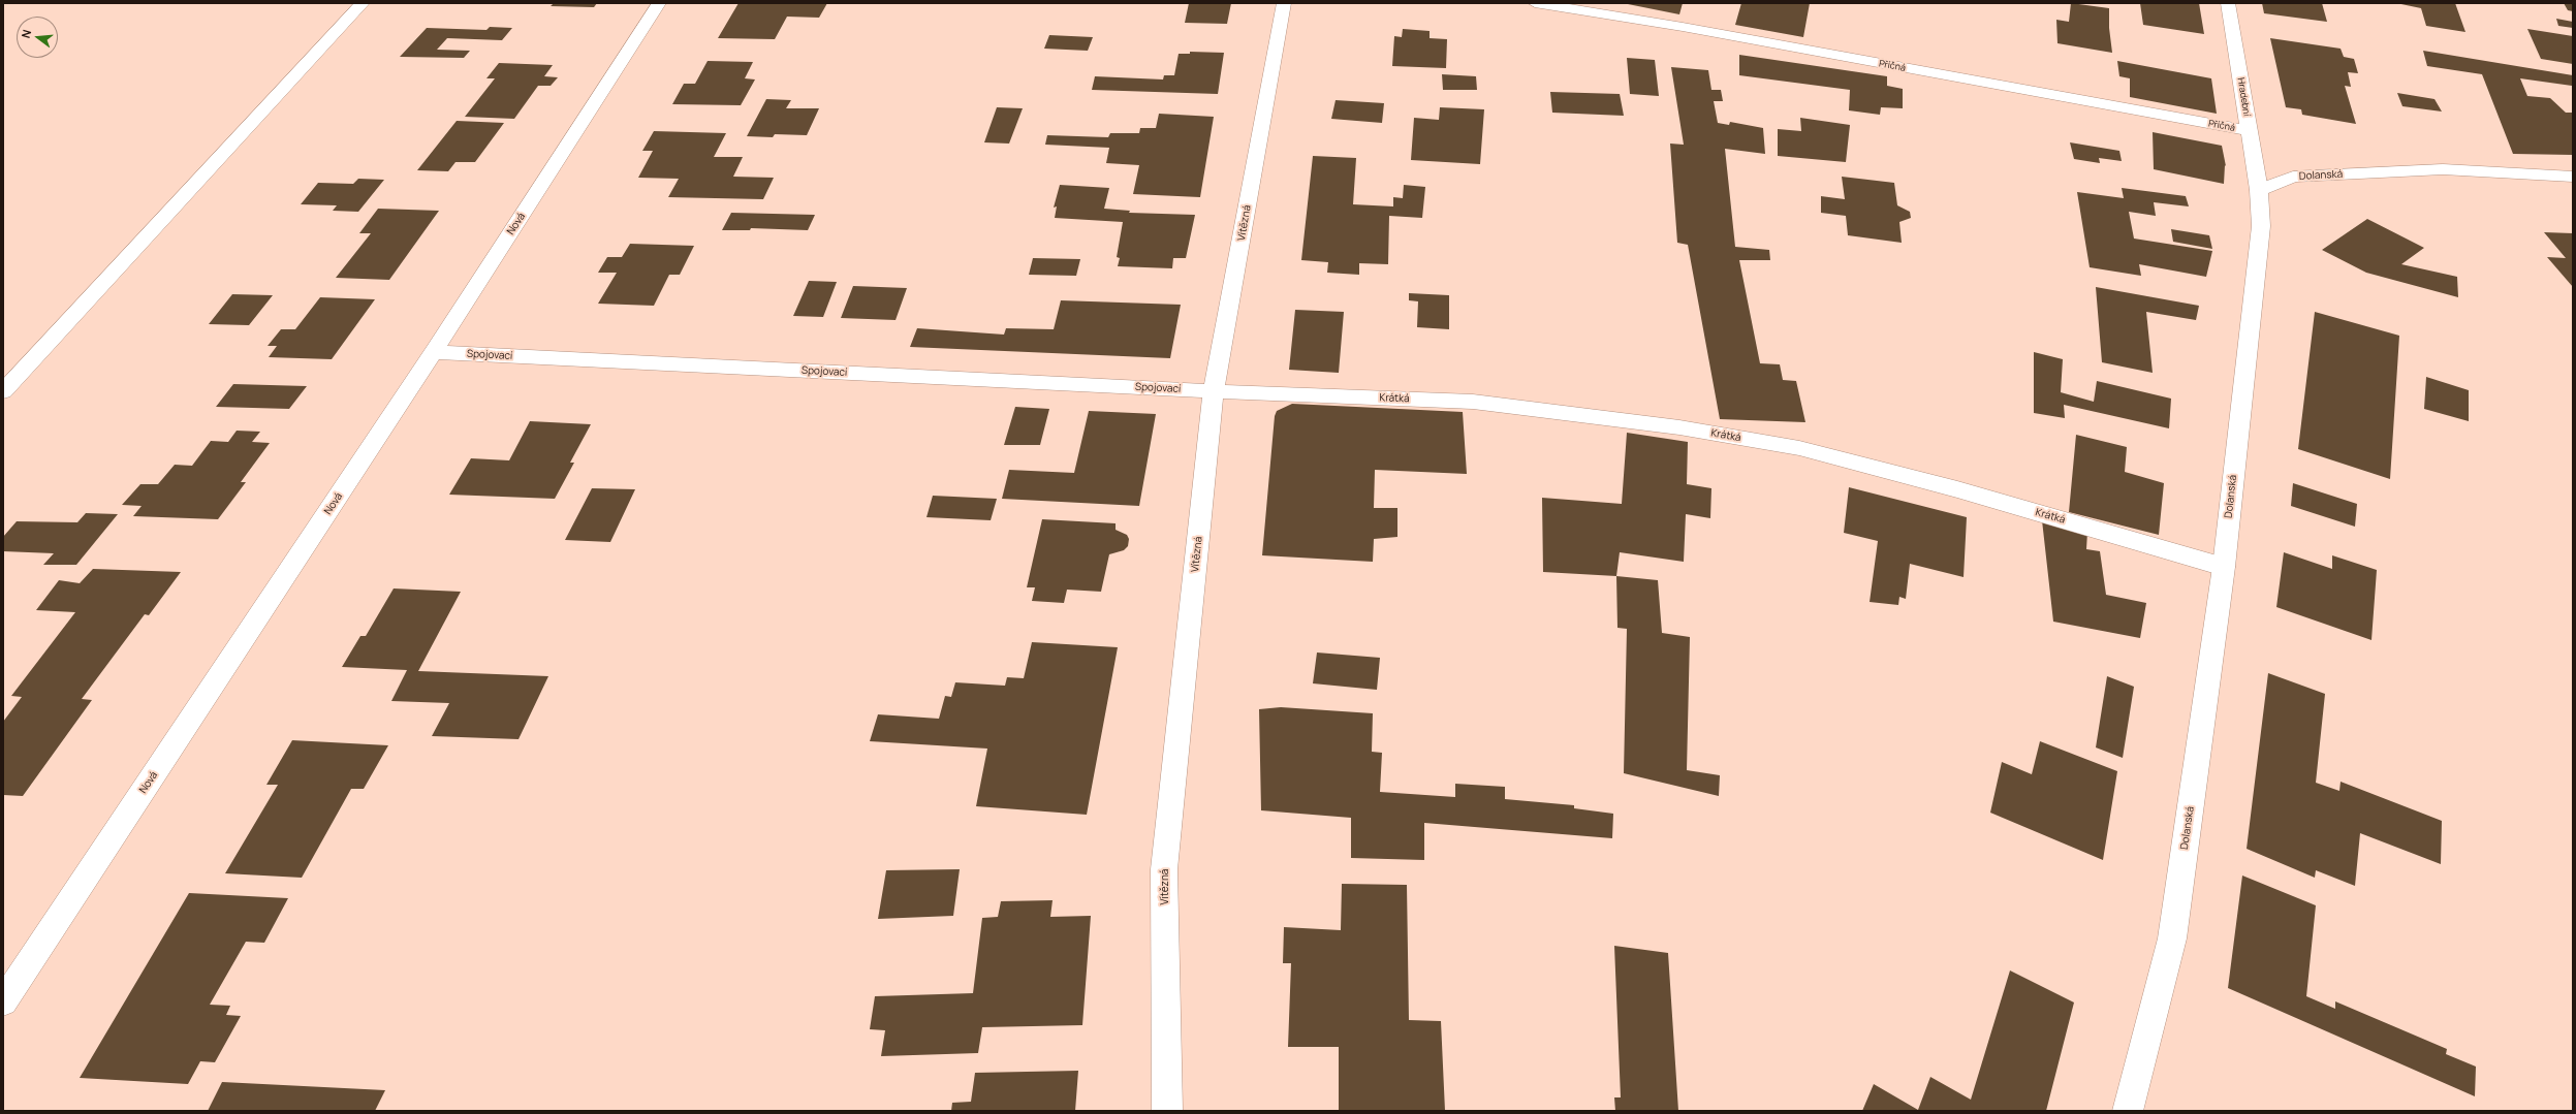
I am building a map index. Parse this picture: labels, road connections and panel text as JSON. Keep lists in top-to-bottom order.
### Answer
{
  "streets": {
    "street": [
      "Příčná",
      "Hradební",
      "Dolanská",
      "Vítězná",
      "Nová",
      "Spojovací",
      "Krátká"
    ]
  },
  "crossings": [
    ["Příčná", "Hradební"],
    ["Hradební", "Dolanská"],
    ["Dolanská", "Krátká"],
    ["Vítězná", "Spojovací"],
    ["Vítězná", "Krátká"],
    ["Nová", "Spojovací"],
    ["Spojovací", "Krátká"]
  ],
  "north": "left"
}
